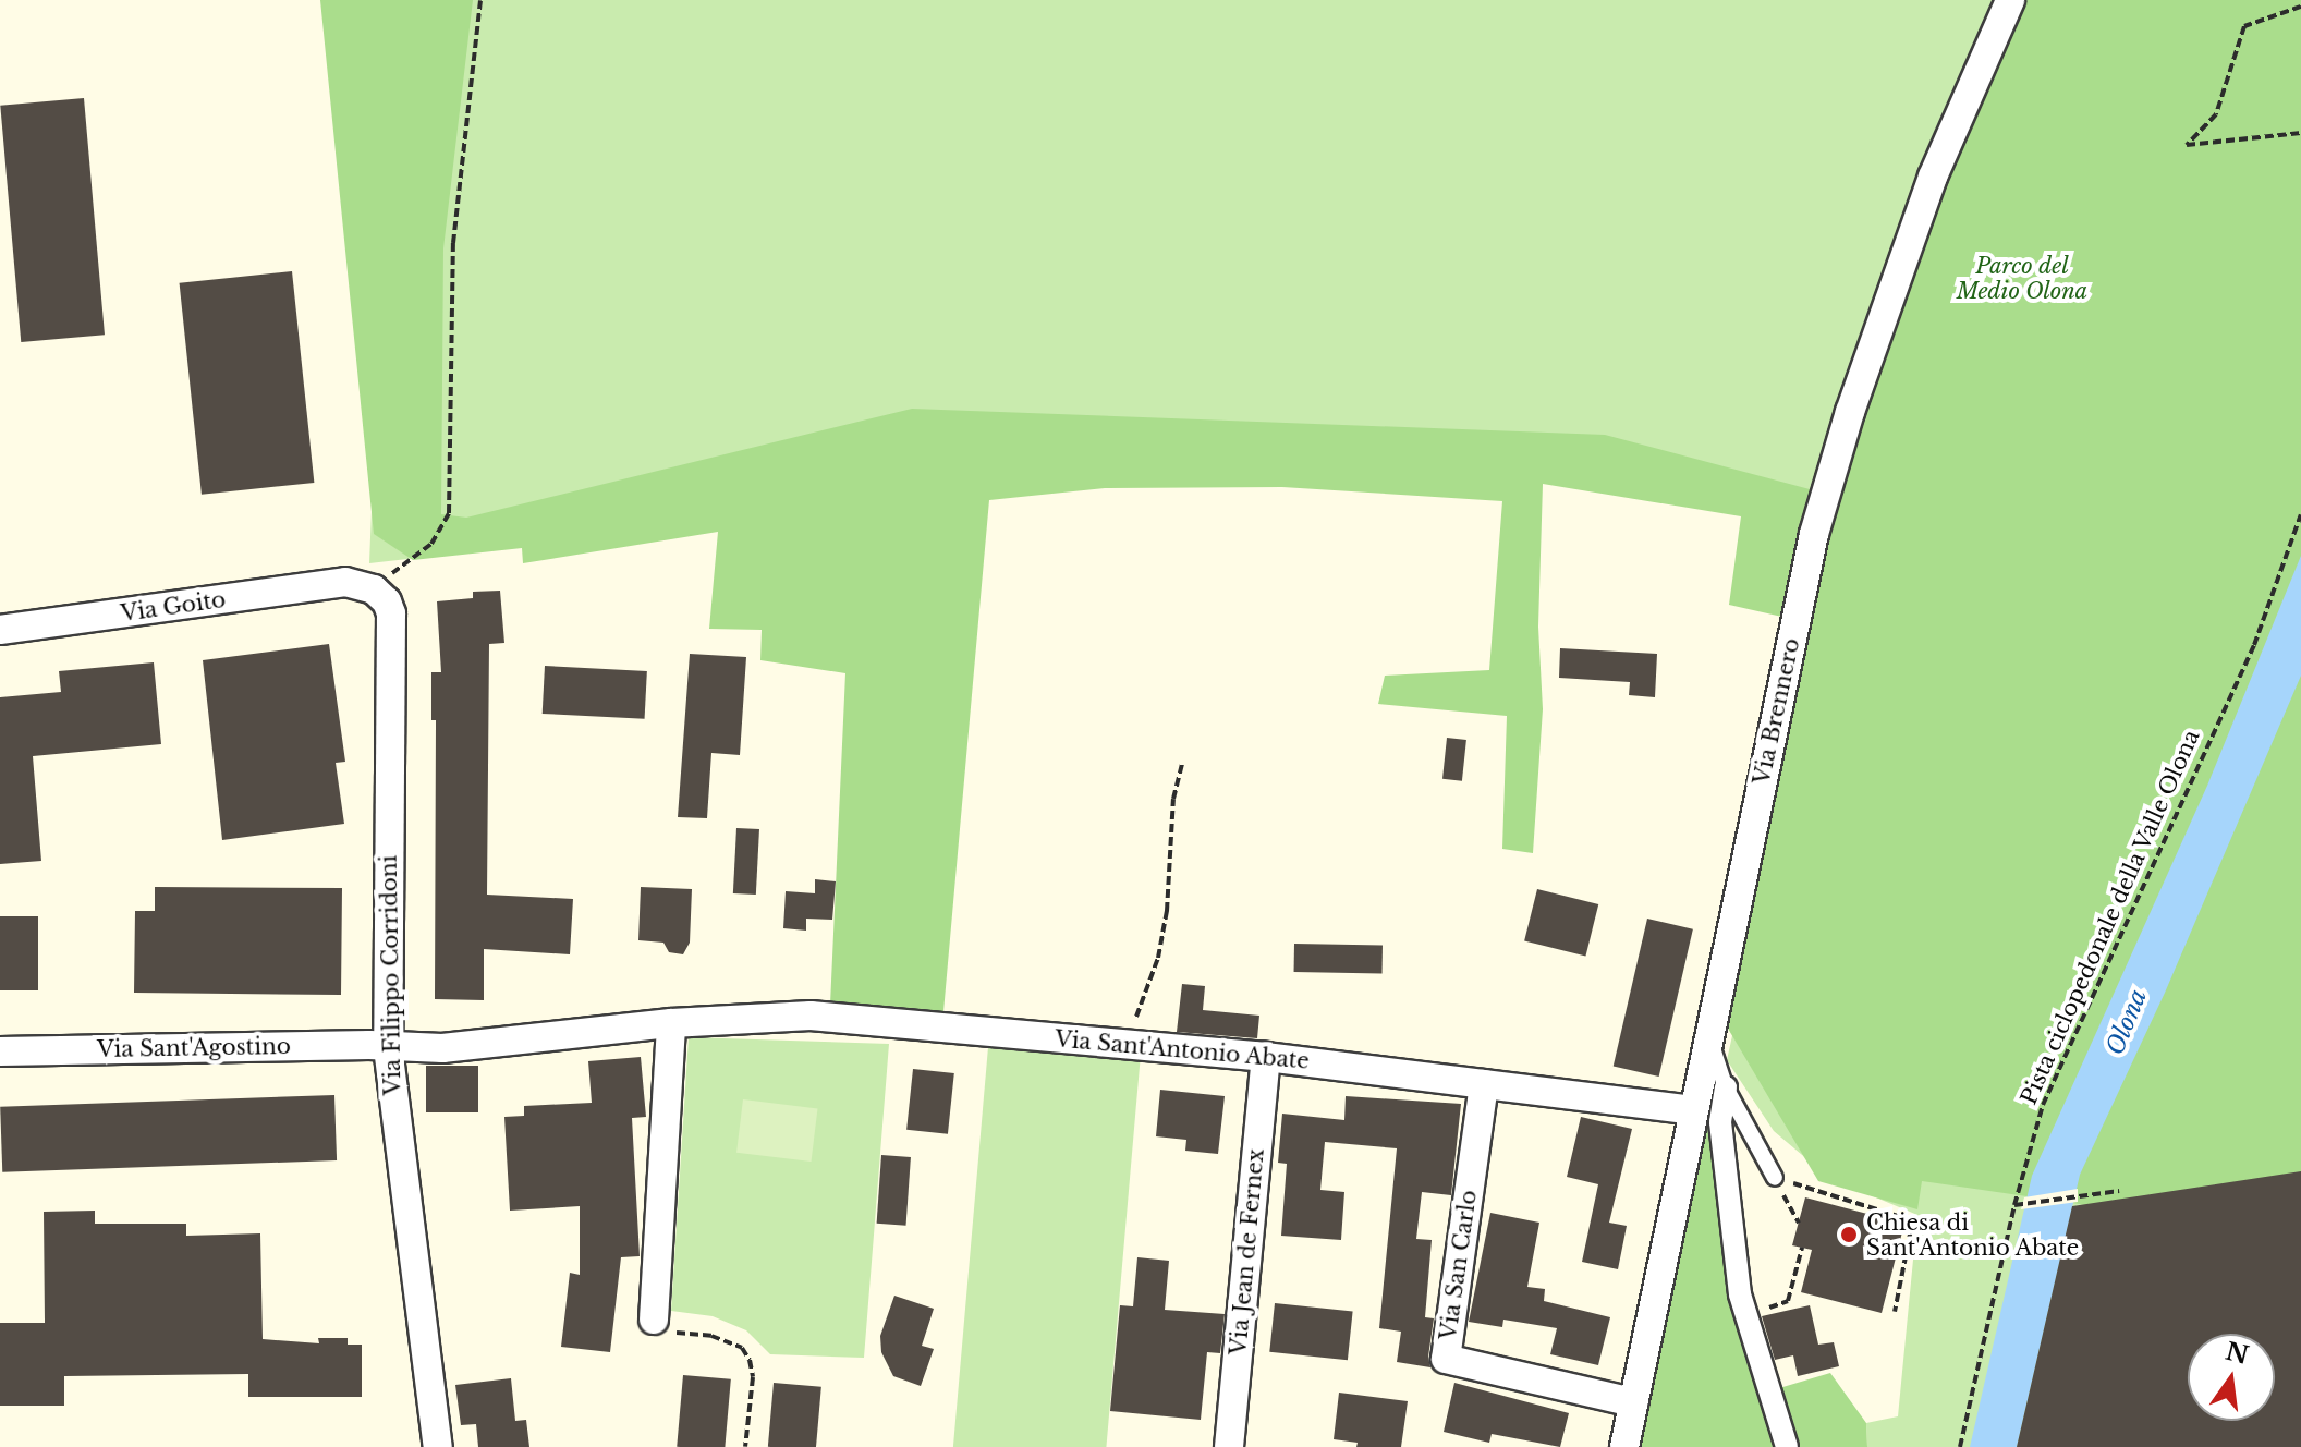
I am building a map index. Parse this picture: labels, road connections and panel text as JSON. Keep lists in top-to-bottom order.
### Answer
{
  "streets": {
    "street": [
      "Via Goito",
      "Via Brennero",
      "Via Filippo Corridoni",
      "Via Sant'Agostino",
      "Via Sant'Antonio Abate",
      "Via Jean de Fernex",
      "Via San Carlo"
    ],
    "path": ["Pista ciclopedonale della Valle Olona"]
  },
  "crossings": [
    ["Via Goito", "Via Filippo Corridoni"],
    ["Via Brennero", "Via Sant'Antonio Abate"],
    ["Via Brennero", "Via San Carlo"],
    ["Via Filippo Corridoni", "Via Sant'Agostino"],
    ["Via Filippo Corridoni", "Via Sant'Antonio Abate"],
    ["Via Sant'Agostino", "Via Sant'Antonio Abate"],
    ["Via Sant'Antonio Abate", "Via Jean de Fernex"],
    ["Via Sant'Antonio Abate", "Via San Carlo"]
  ],
  "water": ["Olona"],
  "parks": ["Parco del Medio Olona"],
  "places": ["Chiesa di Sant'Antonio Abate"],
  "north": "top"
}
